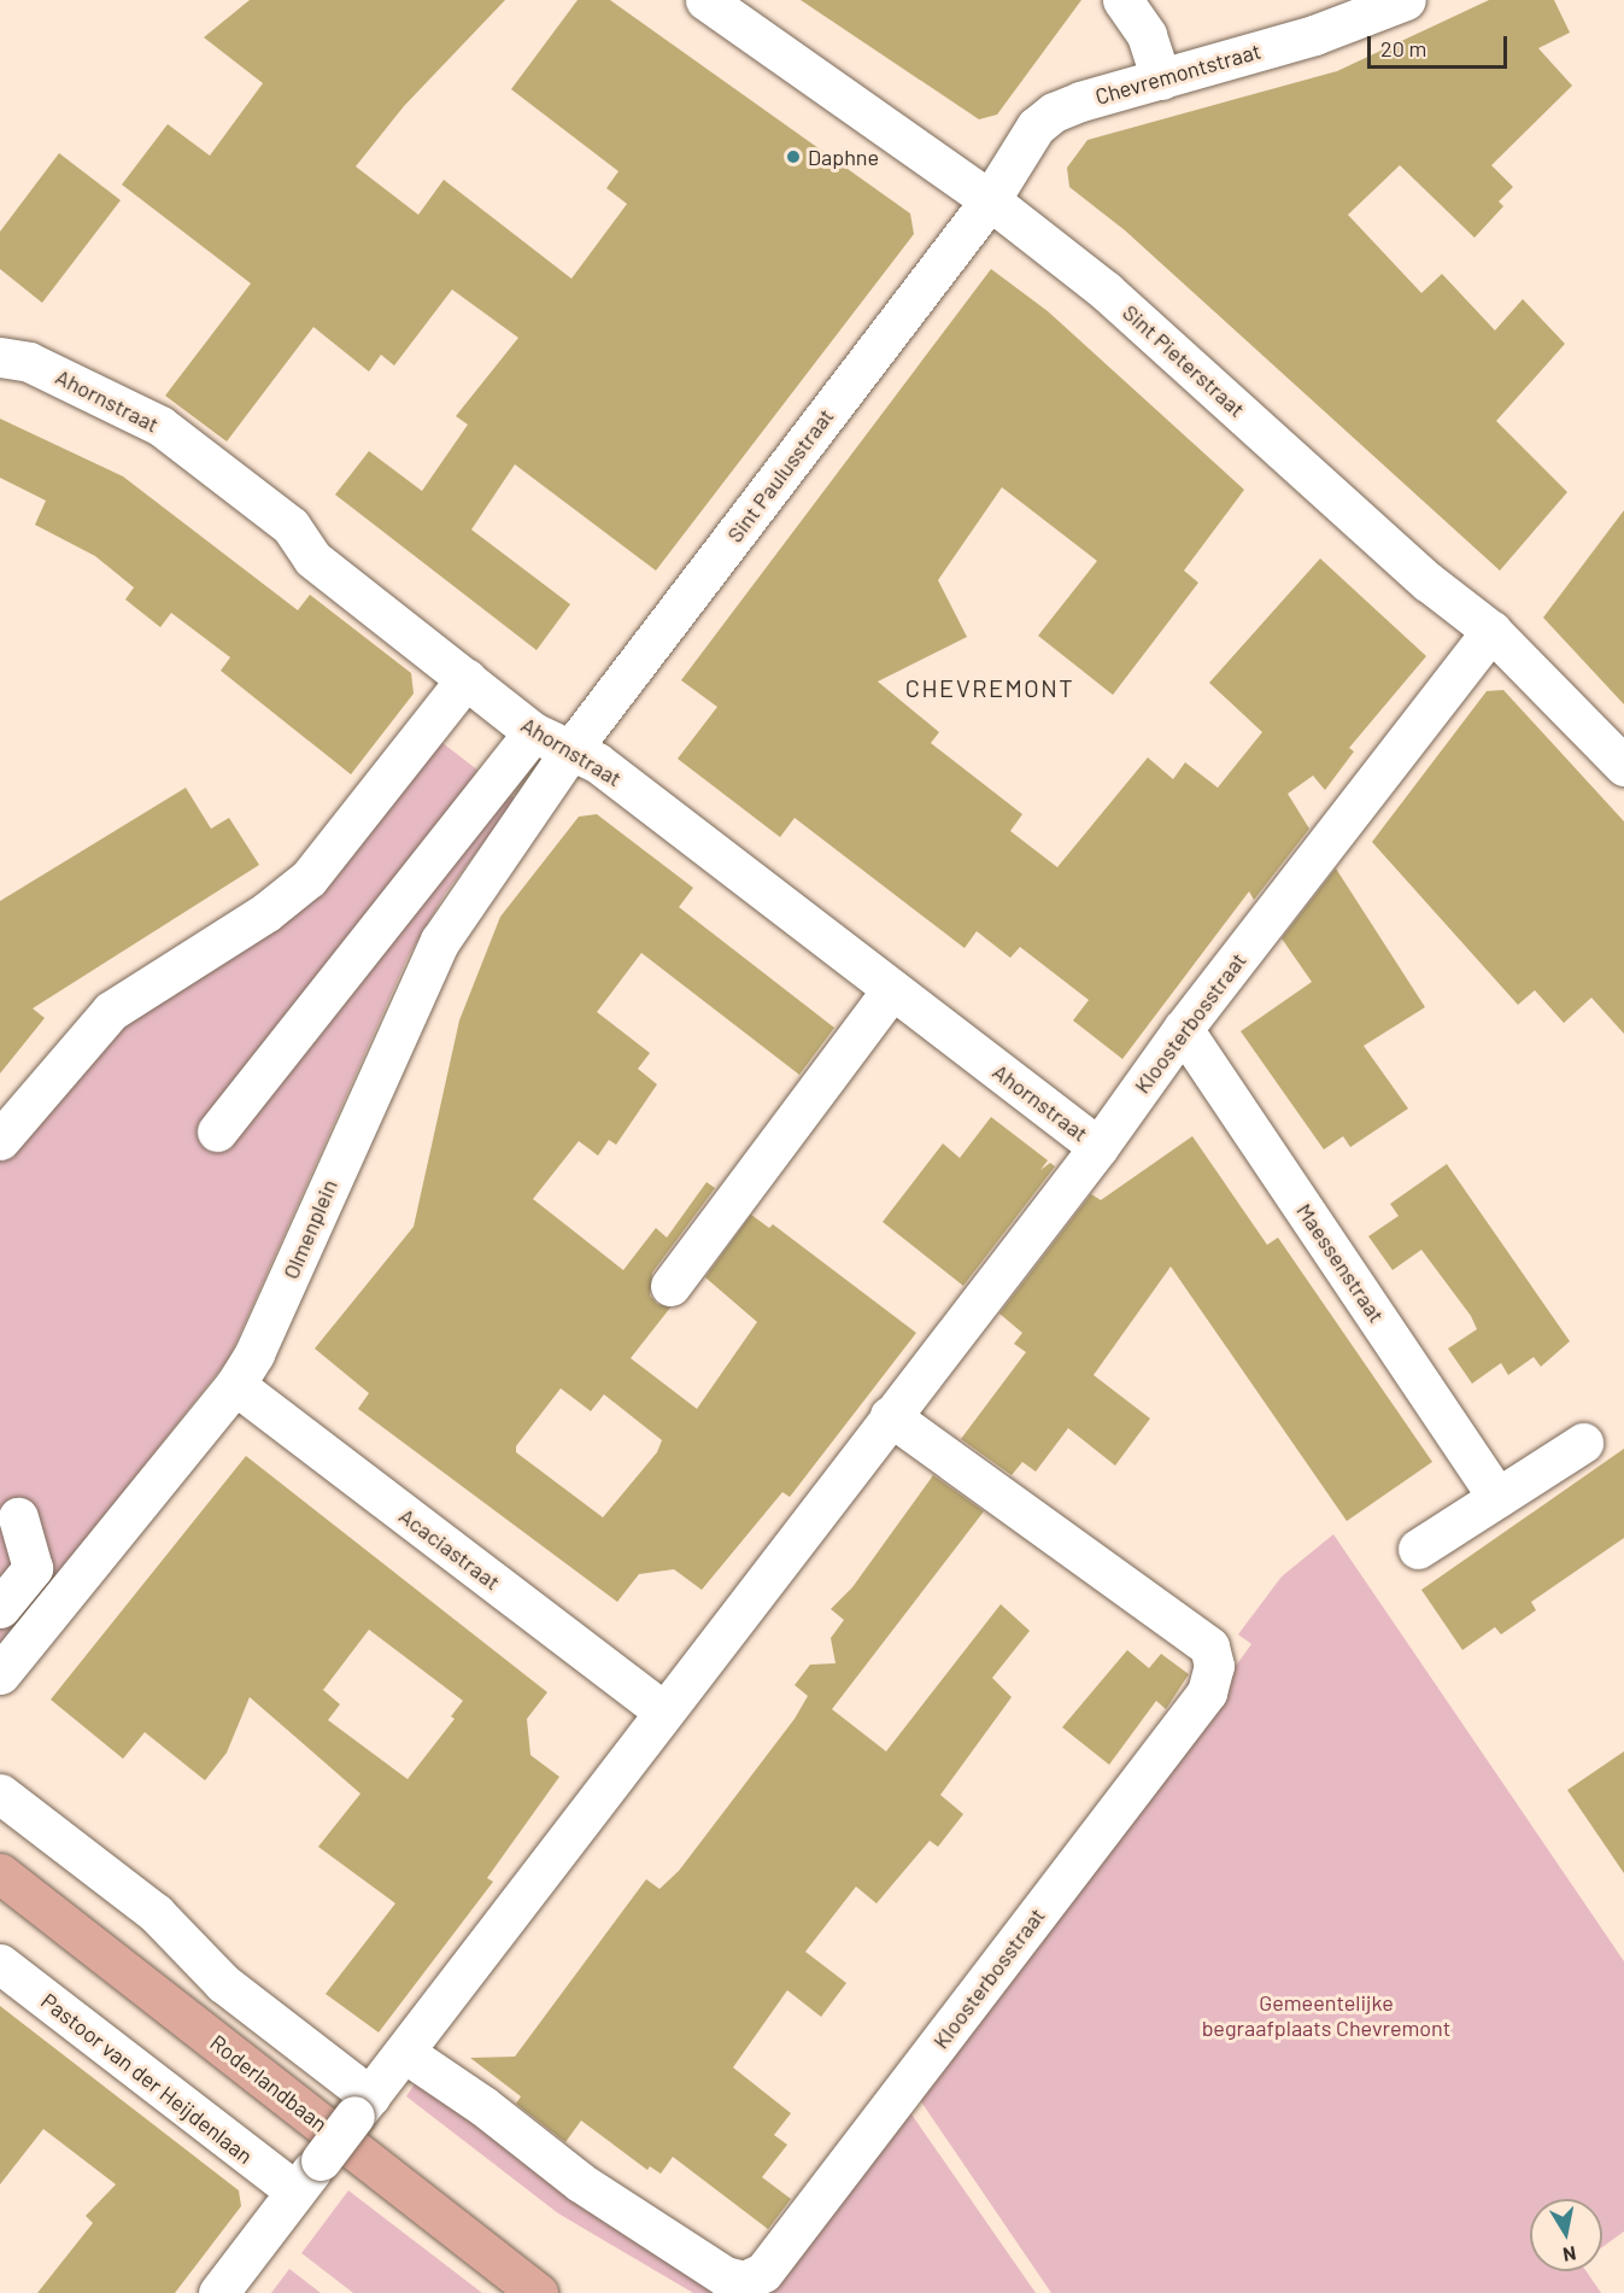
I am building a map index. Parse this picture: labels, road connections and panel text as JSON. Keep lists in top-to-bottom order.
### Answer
{
  "streets": {
    "main road": ["Roderlandbaan"],
    "street": [
      "Chevremontstraat",
      "Sint Pieterstraat",
      "Ahornstraat",
      "Sint Paulusstraat",
      "Kloosterbosstraat",
      "Olmenplein",
      "Maessenstraat",
      "Acaciastraat",
      "Pastoor van der Heijdenlaan"
    ]
  },
  "crossings": [
    ["Chevremontstraat", "Sint Pieterstraat"],
    ["Chevremontstraat", "Sint Paulusstraat"],
    ["Sint Pieterstraat", "Sint Paulusstraat"],
    ["Sint Pieterstraat", "Kloosterbosstraat"],
    ["Ahornstraat", "Sint Paulusstraat"],
    ["Ahornstraat", "Kloosterbosstraat"],
    ["Ahornstraat", "Olmenplein"],
    ["Sint Paulusstraat", "Olmenplein"],
    ["Kloosterbosstraat", "Maessenstraat"],
    ["Kloosterbosstraat", "Acaciastraat"],
    ["Kloosterbosstraat", "Pastoor van der Heijdenlaan"],
    ["Olmenplein", "Acaciastraat"]
  ],
  "districts": ["CHEVREMONT"],
  "parks": ["Gemeentelijke begraafplaats Chevremont"],
  "places": ["Daphne"],
  "scale_bar": "20 m",
  "north": "bottom"
}
